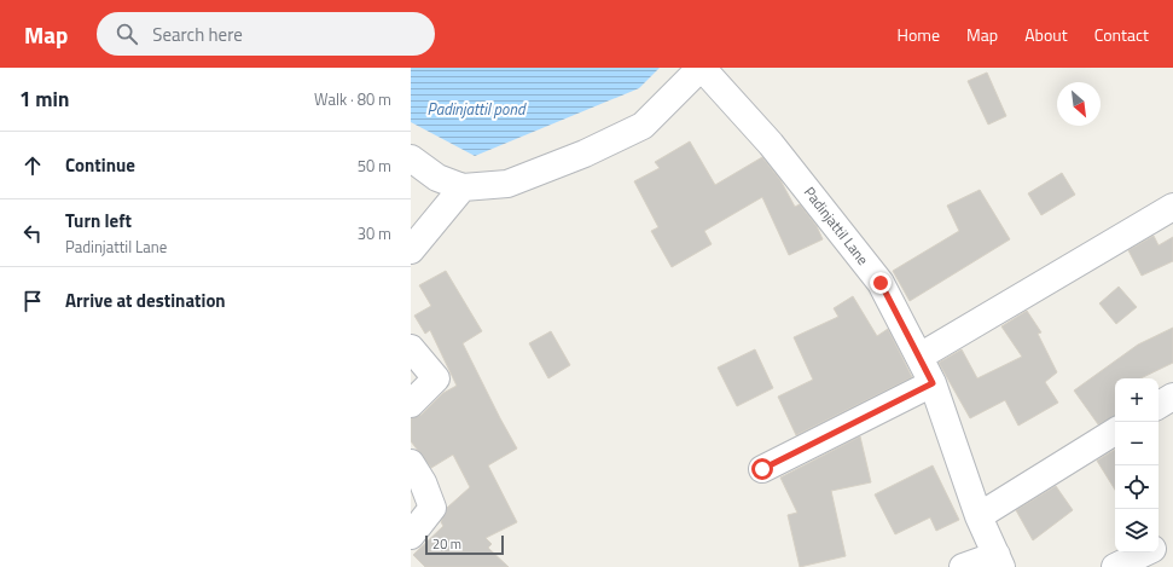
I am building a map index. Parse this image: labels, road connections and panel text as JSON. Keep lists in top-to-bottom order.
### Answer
{
  "streets": {
    "street": ["Padinjattil Lane"]
  },
  "water": ["Padinjattil pond"],
  "scale_bar": "20 m",
  "north": "bottom right",
  "page": {
    "header": "Map",
    "search": "Search here",
    "nav": [
      "Home",
      "Map",
      "About",
      "Contact"
    ],
    "heading": ["1 min", "Walk · 80 m"],
    "list": [
      ["Continue", "50 m"],
      ["Turn left", "Padinjattil Lane", "30 m"],
      "Arrive at destination"
    ],
    "map_buttons": ["+", "−"],
    "scale": "20 m"
  }
}
